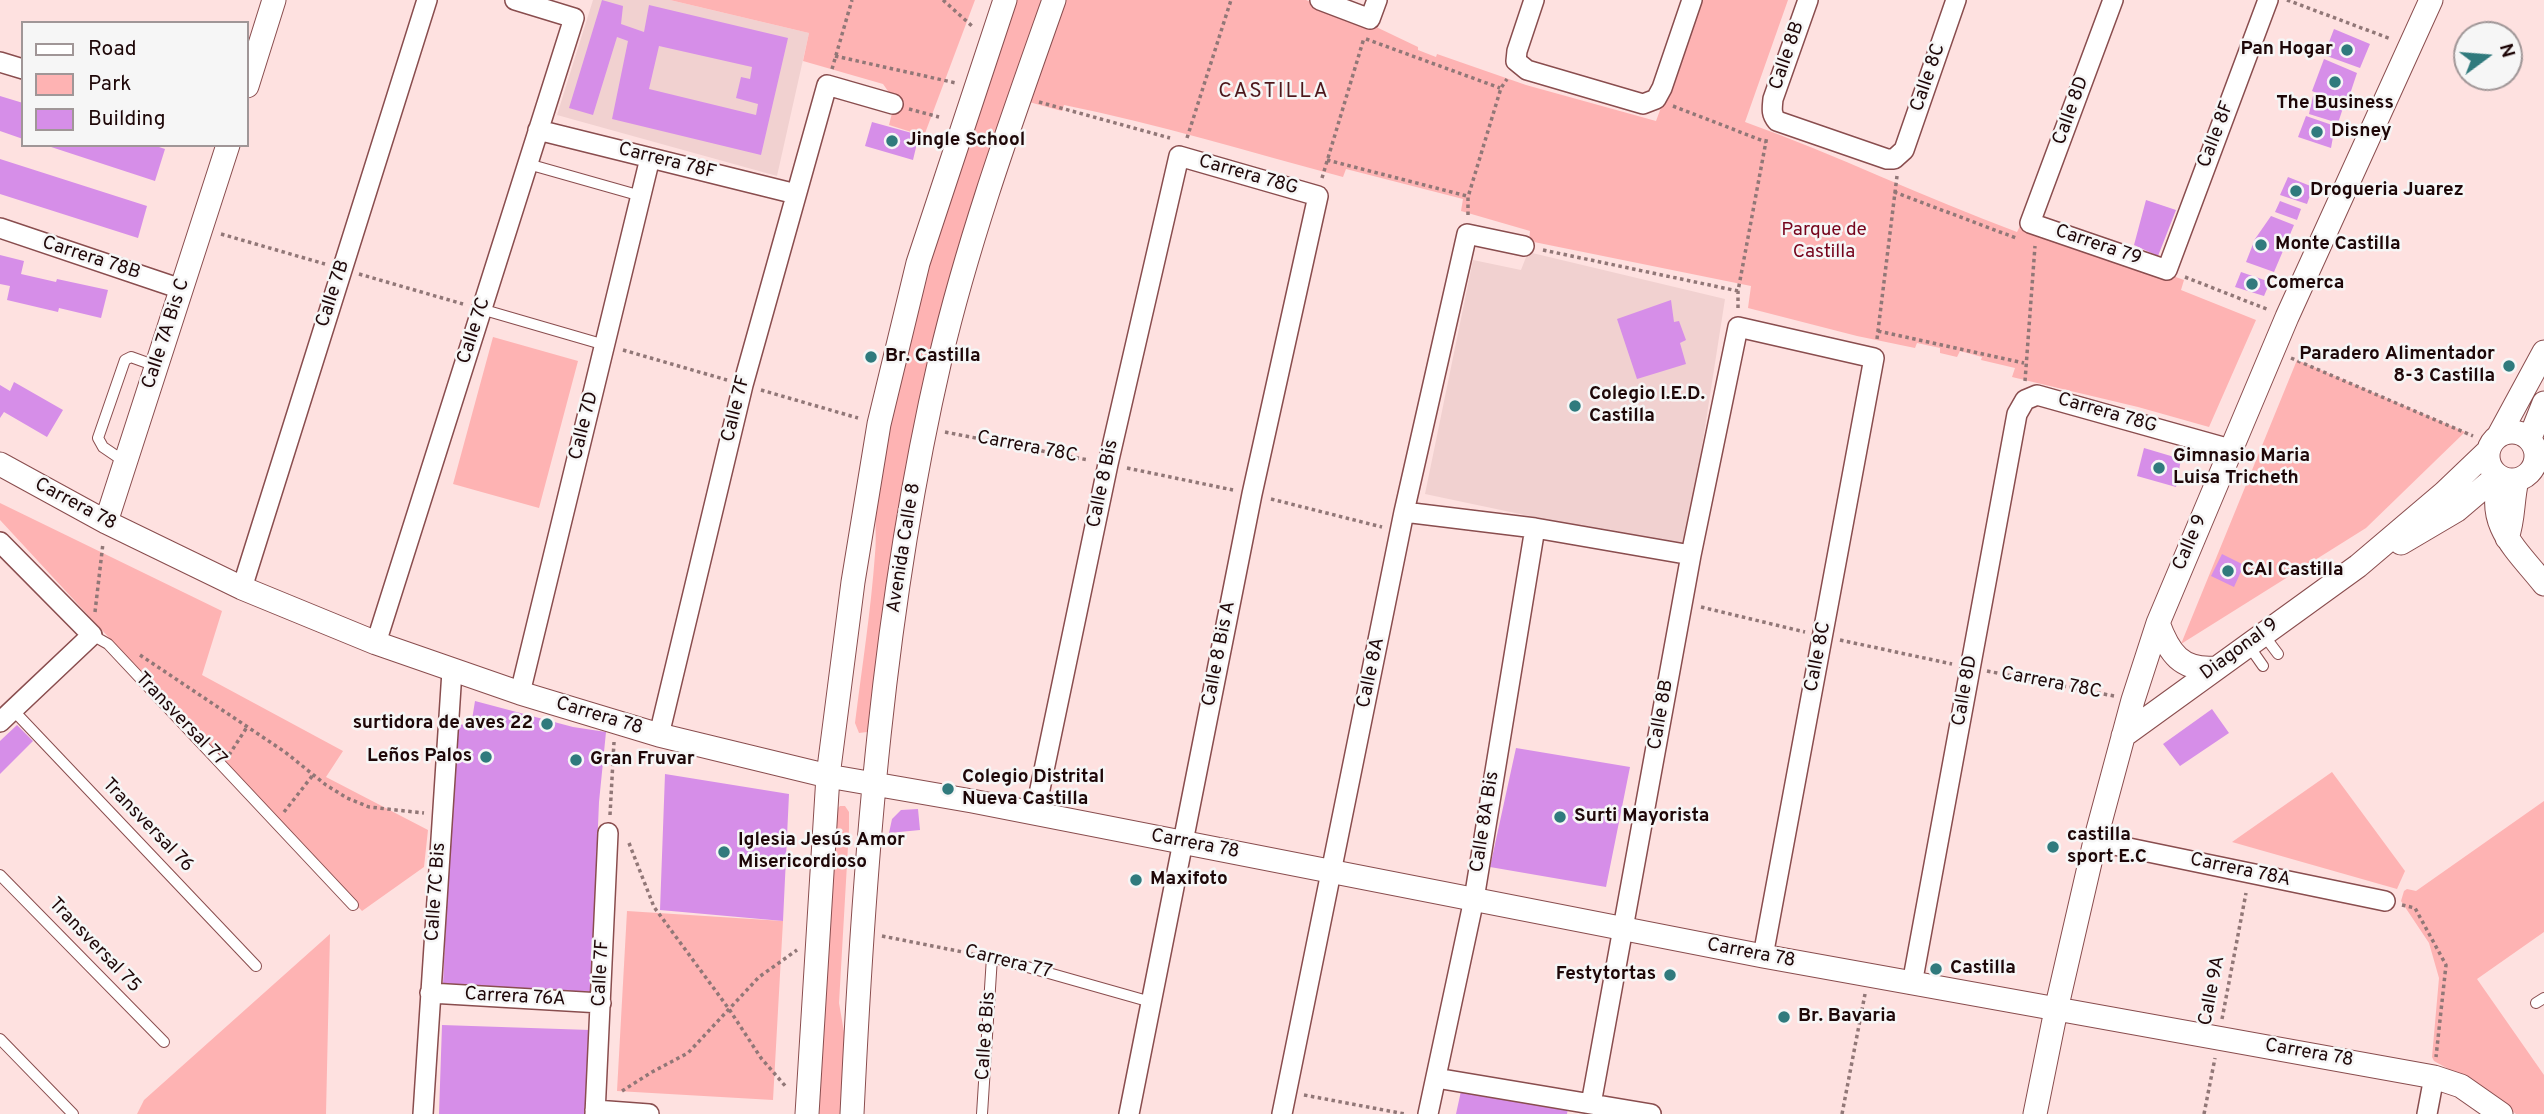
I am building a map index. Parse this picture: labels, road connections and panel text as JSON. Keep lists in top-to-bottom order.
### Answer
{
  "streets": {
    "street": [
      "Calle 8B",
      "Calle 8C",
      "Calle 8D",
      "Calle 8F",
      "Carrera 78F",
      "Carrera 78G",
      "Carrera 79",
      "Carrera 78B",
      "Calle 7B",
      "Calle 7C",
      "Calle 7A Bis C",
      "Calle 7F",
      "Calle 7D",
      "Calle 8 Bis",
      "Carrera 78",
      "Calle 9",
      "Avenida Calle 8",
      "Diagonal 9",
      "Calle 8 Bis A",
      "Calle 8A",
      "Transversal 77",
      "Calle 8A Bis",
      "Carrera 78A",
      "Calle 7C Bis",
      "Carrera 76A"
    ],
    "lane": ["Transversal 76", "Transversal 75", "Carrera 77"],
    "path": ["Carrera 78C", "Calle 9A"]
  },
  "crossings": [
    ["Calle 8B", "Carrera 78C"],
    ["Calle 8B", "Carrera 78"],
    ["Calle 8C", "Carrera 78C"],
    ["Calle 8C", "Carrera 78"],
    ["Calle 8D", "Carrera 78G"],
    ["Calle 8D", "Carrera 79"],
    ["Calle 8D", "Carrera 78C"],
    ["Calle 8D", "Carrera 78"],
    ["Calle 8F", "Carrera 79"],
    ["Carrera 78F", "Calle 7C"],
    ["Carrera 78F", "Calle 7F"],
    ["Carrera 78F", "Calle 7D"],
    ["Carrera 78G", "Calle 8 Bis"],
    ["Carrera 78G", "Calle 9"],
    ["Carrera 78G", "Calle 8 Bis A"],
    ["Carrera 78B", "Calle 7A Bis C"],
    ["Calle 7B", "Carrera 78"],
    ["Calle 7C", "Carrera 78"],
    ["Calle 7A Bis C", "Carrera 78"],
    ["Calle 7F", "Carrera 78"],
    ["Calle 7F", "Carrera 76A"],
    ["Calle 7D", "Carrera 78"],
    ["Carrera 78C", "Calle 8 Bis"],
    ["Carrera 78C", "Calle 9"],
    ["Carrera 78C", "Avenida Calle 8"],
    ["Carrera 78C", "Calle 8 Bis A"],
    ["Carrera 78C", "Calle 8A"],
    ["Calle 8 Bis", "Carrera 78"],
    ["Calle 8 Bis", "Carrera 77"],
    ["Carrera 78", "Calle 9"],
    ["Carrera 78", "Avenida Calle 8"],
    ["Carrera 78", "Calle 8 Bis A"],
    ["Carrera 78", "Calle 8A"],
    ["Carrera 78", "Calle 8A Bis"],
    ["Carrera 78", "Calle 7C Bis"],
    ["Carrera 78", "Calle 9A"],
    ["Calle 9", "Diagonal 9"],
    ["Calle 9", "Carrera 78A"],
    ["Avenida Calle 8", "Carrera 77"],
    ["Calle 8 Bis A", "Carrera 77"],
    ["Carrera 78A", "Calle 9A"],
    ["Calle 7C Bis", "Carrera 76A"]
  ],
  "districts": ["CASTILLA"],
  "parks": ["Parque de Castilla"],
  "places": [
    "Pan Hogar",
    "The Business",
    "Disney",
    "Jingle School",
    "Drogueria Juarez",
    "Monte Castilla",
    "Comerca",
    "Br. Castilla",
    "Paradero Alimentador 8-3 Castilla",
    "Colegio I.E.D. Castilla",
    "Gimnasio Maria Luisa Tricheth",
    "CAI Castilla",
    "surtidora de aves 22",
    "Leños Palos",
    "Gran Fruvar",
    "Colegio Distrital Nueva Castilla",
    "Surti Mayorista",
    "castilla sport E.C",
    "Iglesia Jesús Amor Misericordioso",
    "Maxifoto",
    "Castilla",
    "Festytortas",
    "Br. Bavaria"
  ],
  "legend": ["Road", "Park", "Building"],
  "north": "right"
}
